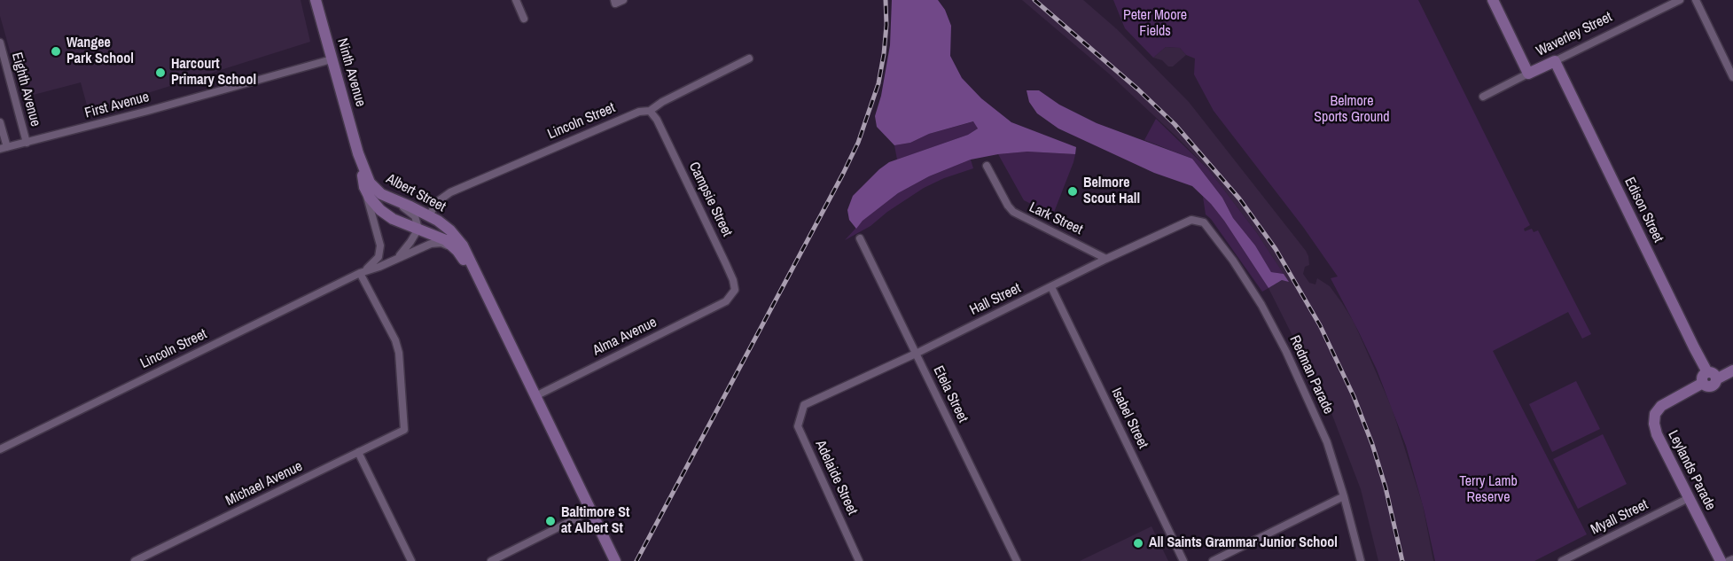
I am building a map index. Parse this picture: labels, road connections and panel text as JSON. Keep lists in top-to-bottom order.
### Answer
{
  "streets": {
    "main road": [
      "Waverley Street",
      "Ninth Avenue",
      "Albert Street",
      "Edison Street",
      "Leylands Parade"
    ],
    "street": [
      "Eighth Avenue",
      "First Avenue",
      "Lincoln Street",
      "Campsie Street",
      "Lark Street",
      "Hall Street",
      "Alma Avenue",
      "Redman Parade",
      "Etela Street",
      "Isabel Street",
      "Adelaide Street",
      "Michael Avenue",
      "Myall Street"
    ]
  },
  "crossings": [
    ["Waverley Street", "Edison Street"],
    ["Ninth Avenue", "First Avenue"],
    ["Ninth Avenue", "Albert Street"],
    ["Eighth Avenue", "First Avenue"],
    ["Lincoln Street", "Albert Street"],
    ["Lincoln Street", "Campsie Street"],
    ["Lincoln Street", "Michael Avenue"],
    ["Albert Street", "Alma Avenue"],
    ["Campsie Street", "Alma Avenue"],
    ["Edison Street", "Leylands Parade"],
    ["Lark Street", "Hall Street"],
    ["Hall Street", "Redman Parade"],
    ["Hall Street", "Etela Street"],
    ["Hall Street", "Isabel Street"],
    ["Hall Street", "Adelaide Street"],
    ["Leylands Parade", "Myall Street"]
  ],
  "parks": ["Peter Moore Fields", "Belmore Sports Ground", "Terry Lamb Reserve"],
  "places": [
    "Wangee Park School",
    "Harcourt Primary School",
    "Belmore Scout Hall",
    "Baltimore St at Albert St",
    "All Saints Grammar Junior School"
  ]
}
